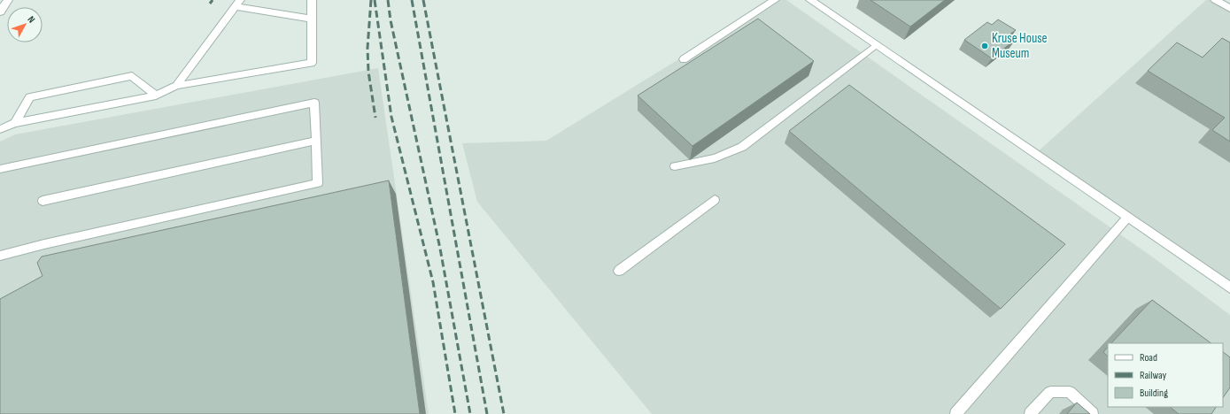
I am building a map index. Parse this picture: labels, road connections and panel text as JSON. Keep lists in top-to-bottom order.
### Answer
{
  "places": ["Kruse House Museum"],
  "legend": ["Road", "Railway", "Building"],
  "north": "top right"
}
